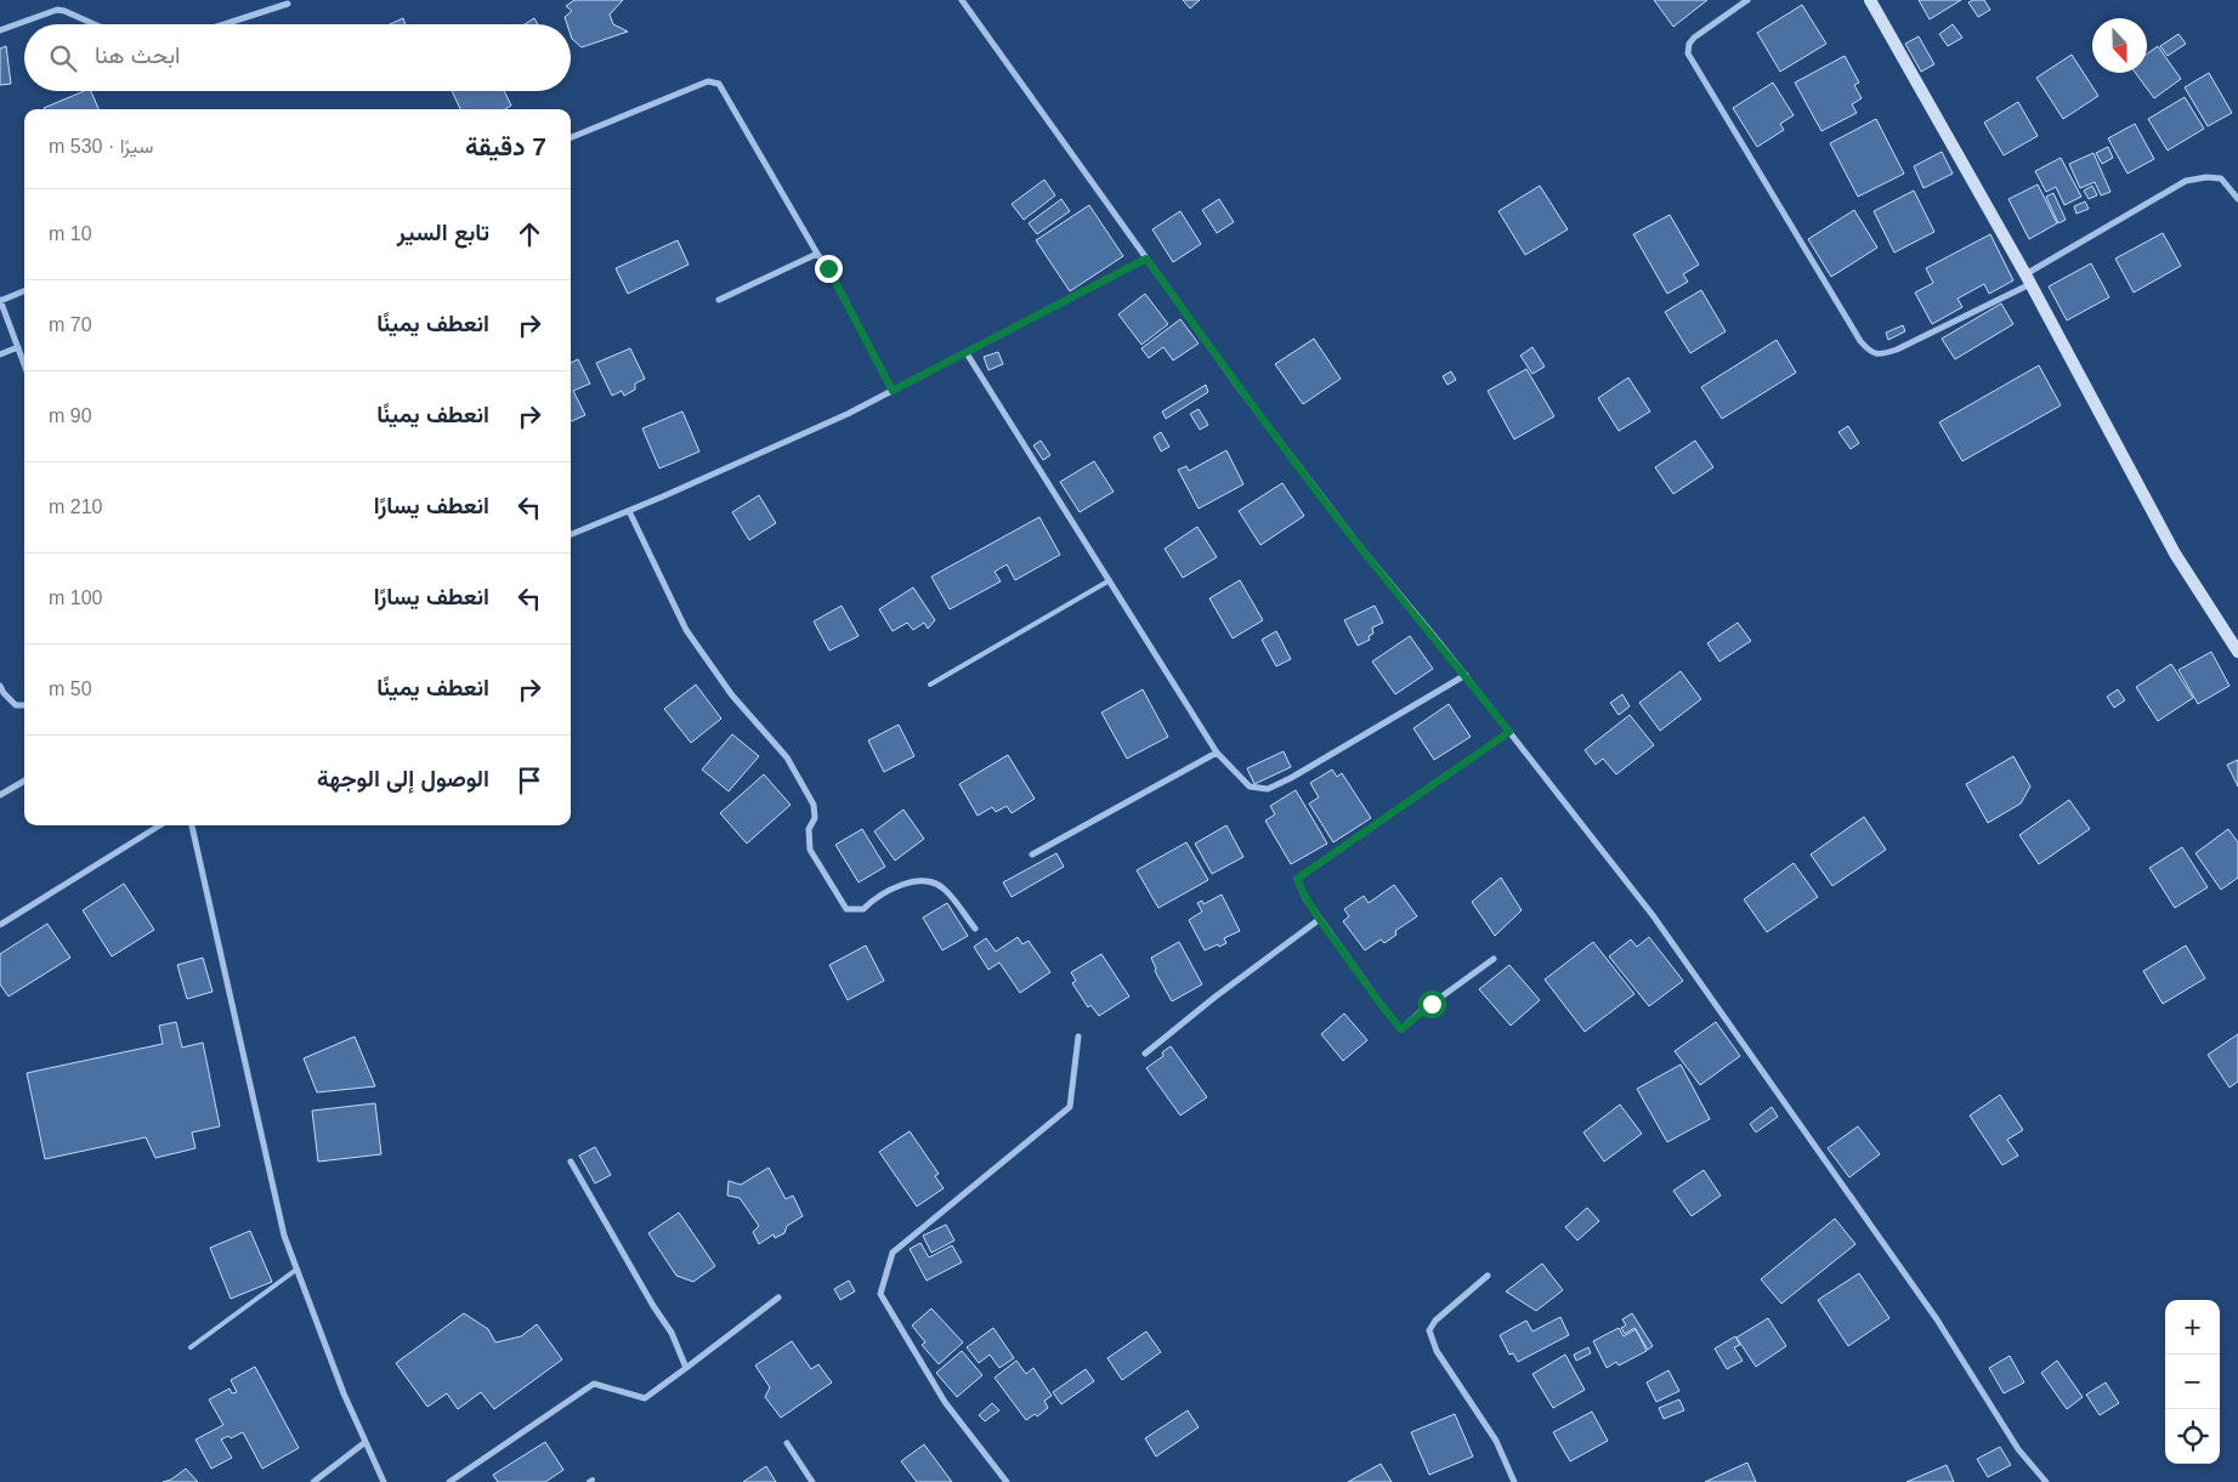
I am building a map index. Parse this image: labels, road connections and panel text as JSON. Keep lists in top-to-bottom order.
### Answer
{
  "north": "bottom",
  "page": {
    "search": "ابحث هنا",
    "heading": ["7 دقيقة", "سيرًا · 530 m"],
    "list": [
      ["تابع السير", "10 m"],
      ["انعطف يمينًا", "70 m"],
      ["انعطف يمينًا", "90 m"],
      ["انعطف يسارًا", "210 m"],
      ["انعطف يسارًا", "100 m"],
      ["انعطف يمينًا", "50 m"],
      "الوصول إلى الوجهة"
    ],
    "map_buttons": ["+", "−"]
  }
}
